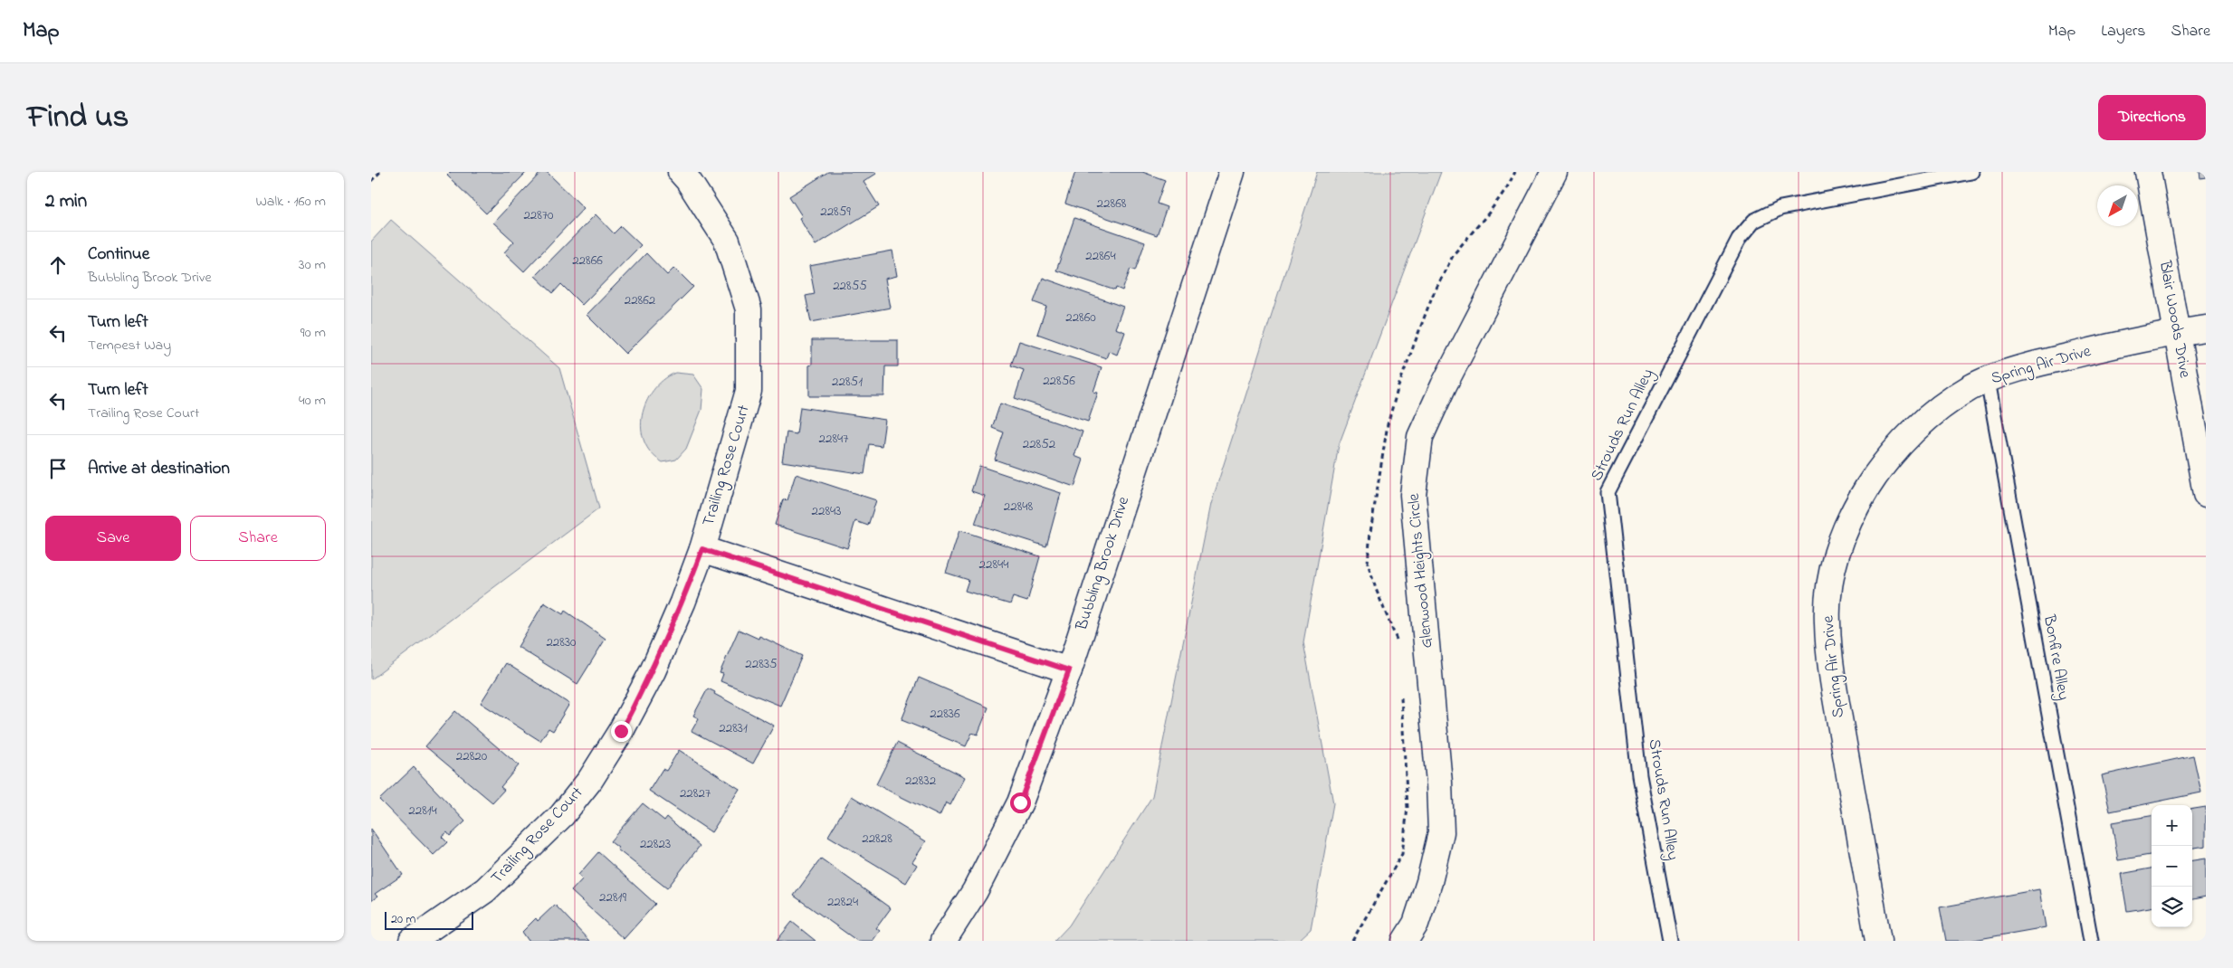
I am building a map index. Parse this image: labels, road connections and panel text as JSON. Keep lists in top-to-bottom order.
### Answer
{
  "streets": {
    "street": [
      "Blair Woods Drive",
      "Spring Air Drive",
      "Trailing Rose Court",
      "Bubbling Brook Drive",
      "Glenwood Heights Circle"
    ],
    "lane": ["Strouds Run Alley", "Bonfire Alley"]
  },
  "crossings": [
    ["Blair Woods Drive", "Spring Air Drive"],
    ["Spring Air Drive", "Bonfire Alley"]
  ],
  "house_numbers": [
    "22868",
    "22859",
    "22870",
    "22864",
    "22866",
    "22855",
    "22862",
    "22860",
    "22856",
    "22851",
    "22847",
    "22852",
    "22848",
    "22843",
    "22844",
    "22830",
    "22835",
    "22836",
    "22831",
    "22820",
    "22832",
    "22827",
    "22814",
    "22828",
    "22823",
    "22819",
    "22824"
  ],
  "scale_bar": "20 m",
  "north": "bottom left",
  "page": {
    "header": "Map",
    "nav": ["Map", "Layers", "Share"],
    "title": "Find us",
    "buttons": [
      "Directions",
      ["Save", "Share"]
    ],
    "heading": ["2 min", "Walk · 160 m"],
    "list": [
      ["Continue", "Bubbling Brook Drive", "30 m"],
      ["Turn left", "Tempest Way", "90 m"],
      ["Turn left", "Trailing Rose Court", "40 m"],
      "Arrive at destination"
    ],
    "map_buttons": ["+", "−"],
    "scale": "20 m"
  }
}
